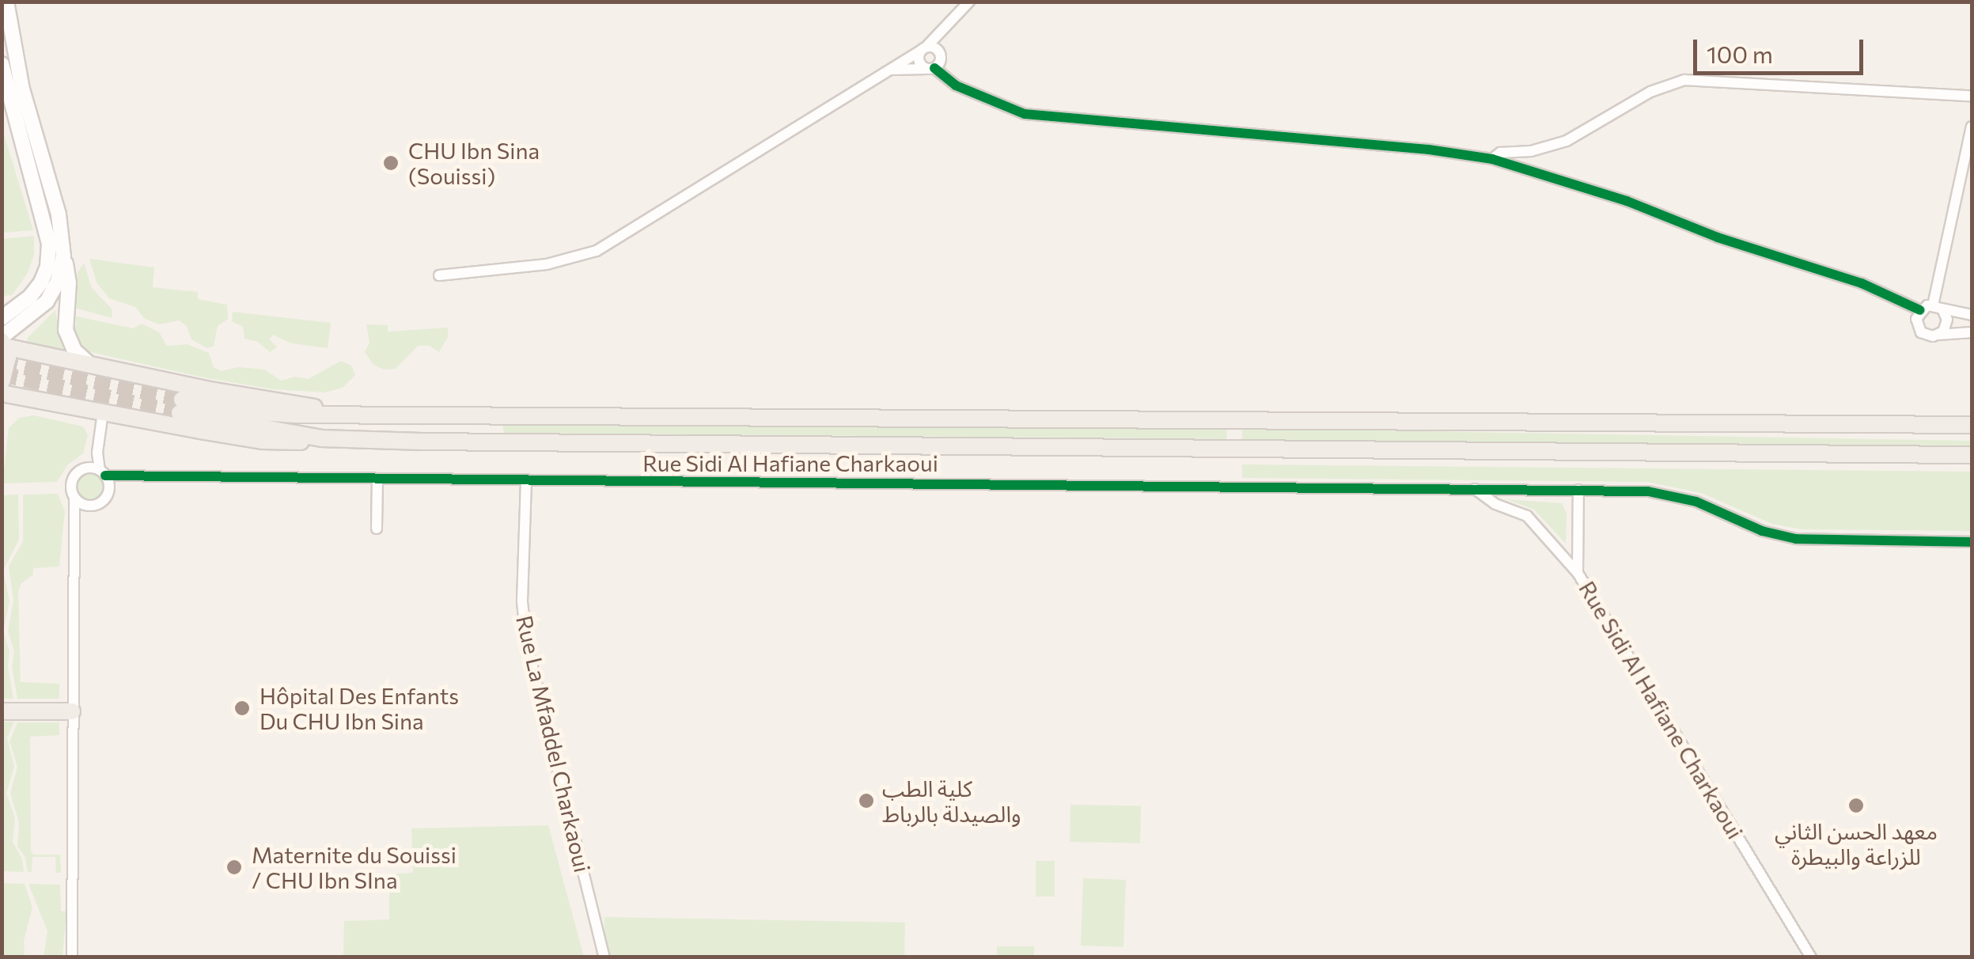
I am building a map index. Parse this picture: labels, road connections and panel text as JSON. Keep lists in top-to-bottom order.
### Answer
{
  "streets": {
    "street": ["Rue Sidi Al Hafiane Charkaoui", "Rue La Mfaddel Charkaoui"]
  },
  "crossings": [
    ["Rue Sidi Al Hafiane Charkaoui", "Rue La Mfaddel Charkaoui"]
  ],
  "places": [
    "CHU Ibn Sina (Souissi)",
    "Hôpital Des Enfants Du CHU Ibn Sina",
    "كلية الطب والصيدلة بالرباط",
    "معهد الحسن الثاني للزراعة والبيطرة",
    "Maternite du Souissi / CHU Ibn SIna"
  ],
  "scale_bar": "100 m"
}
